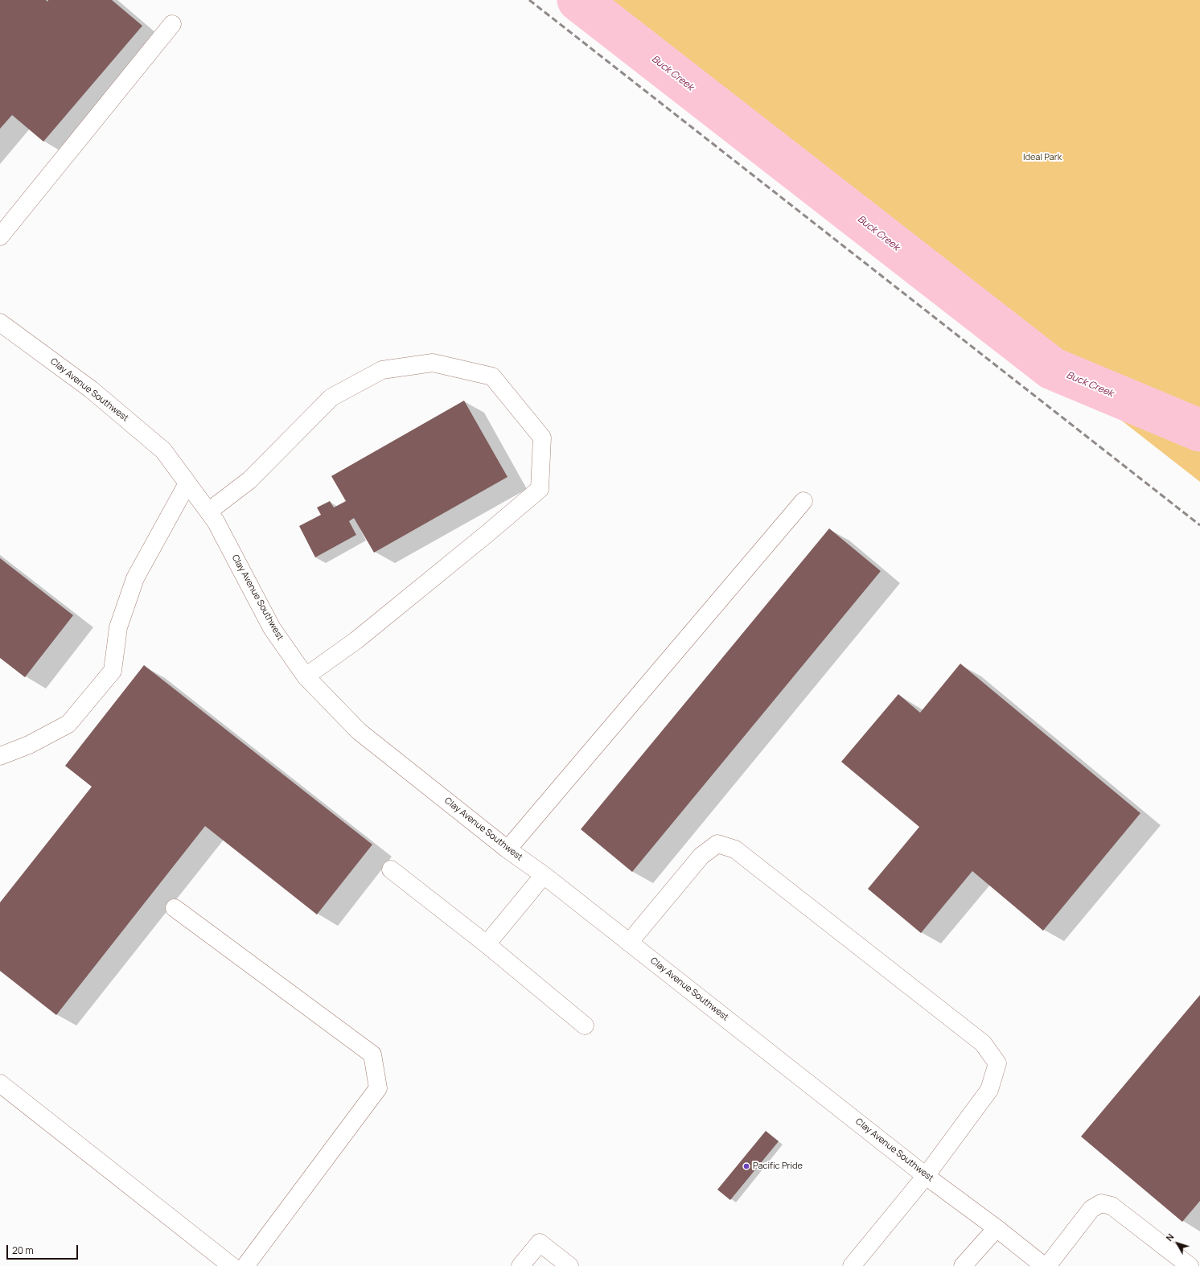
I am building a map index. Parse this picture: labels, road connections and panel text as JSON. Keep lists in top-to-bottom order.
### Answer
{
  "streets": {
    "street": ["Clay Avenue Southwest"]
  },
  "water": ["Buck Creek"],
  "parks": ["Ideal Park"],
  "places": ["Pacific Pride"],
  "scale_bar": "20 m",
  "north": "top left"
}
